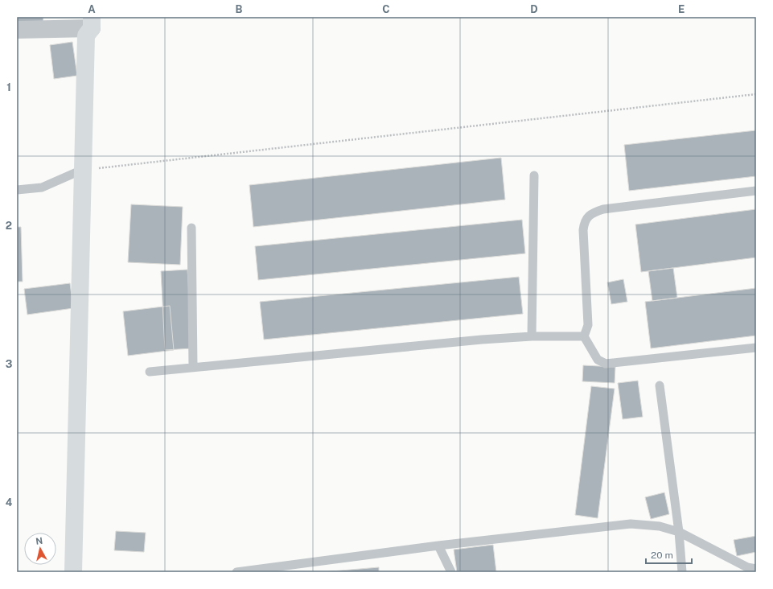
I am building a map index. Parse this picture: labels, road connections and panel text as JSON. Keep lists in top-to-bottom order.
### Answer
{
  "scale_bar": "20 m",
  "north": "top",
  "grid": {
    "columns": [
      "A",
      "B",
      "C",
      "D",
      "E"
    ],
    "rows": [
      "1",
      "2",
      "3",
      "4"
    ]
  }
}
